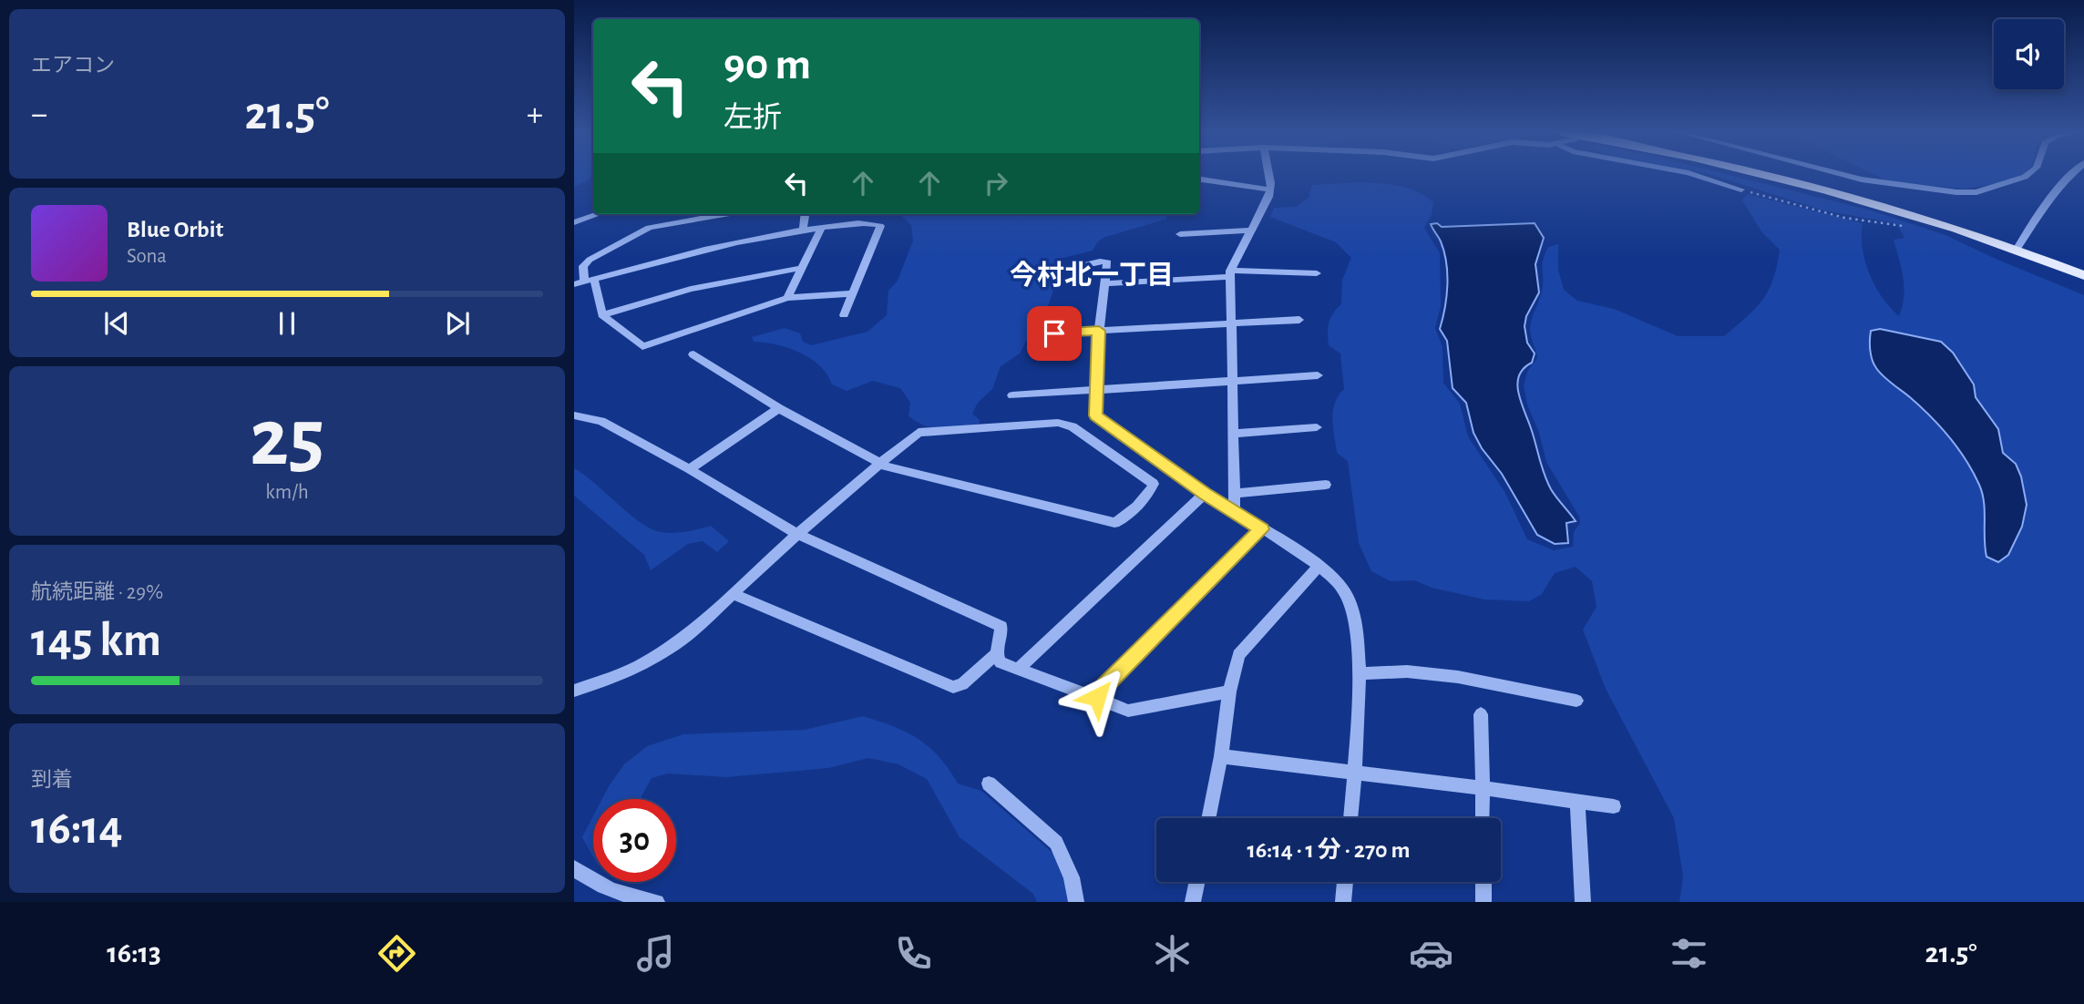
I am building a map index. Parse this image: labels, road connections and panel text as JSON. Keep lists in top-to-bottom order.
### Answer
{
  "districts": ["今村北一丁目"],
  "page": {
    "tile": [
      "エアコン",
      ["25", "km/h"],
      ["航続距離 · 29%", "145 km"],
      ["到着", "16:14"]
    ],
    "turn": ["90 m", "左折"],
    "heat": ["−", "21.5°", "+"],
    "song": ["Blue Orbit", "Sona"],
    "limit": "30",
    "trip": "16:14 · 1 分 · 270 m",
    "tabs": ["16:13", "21.5°"]
  }
}
